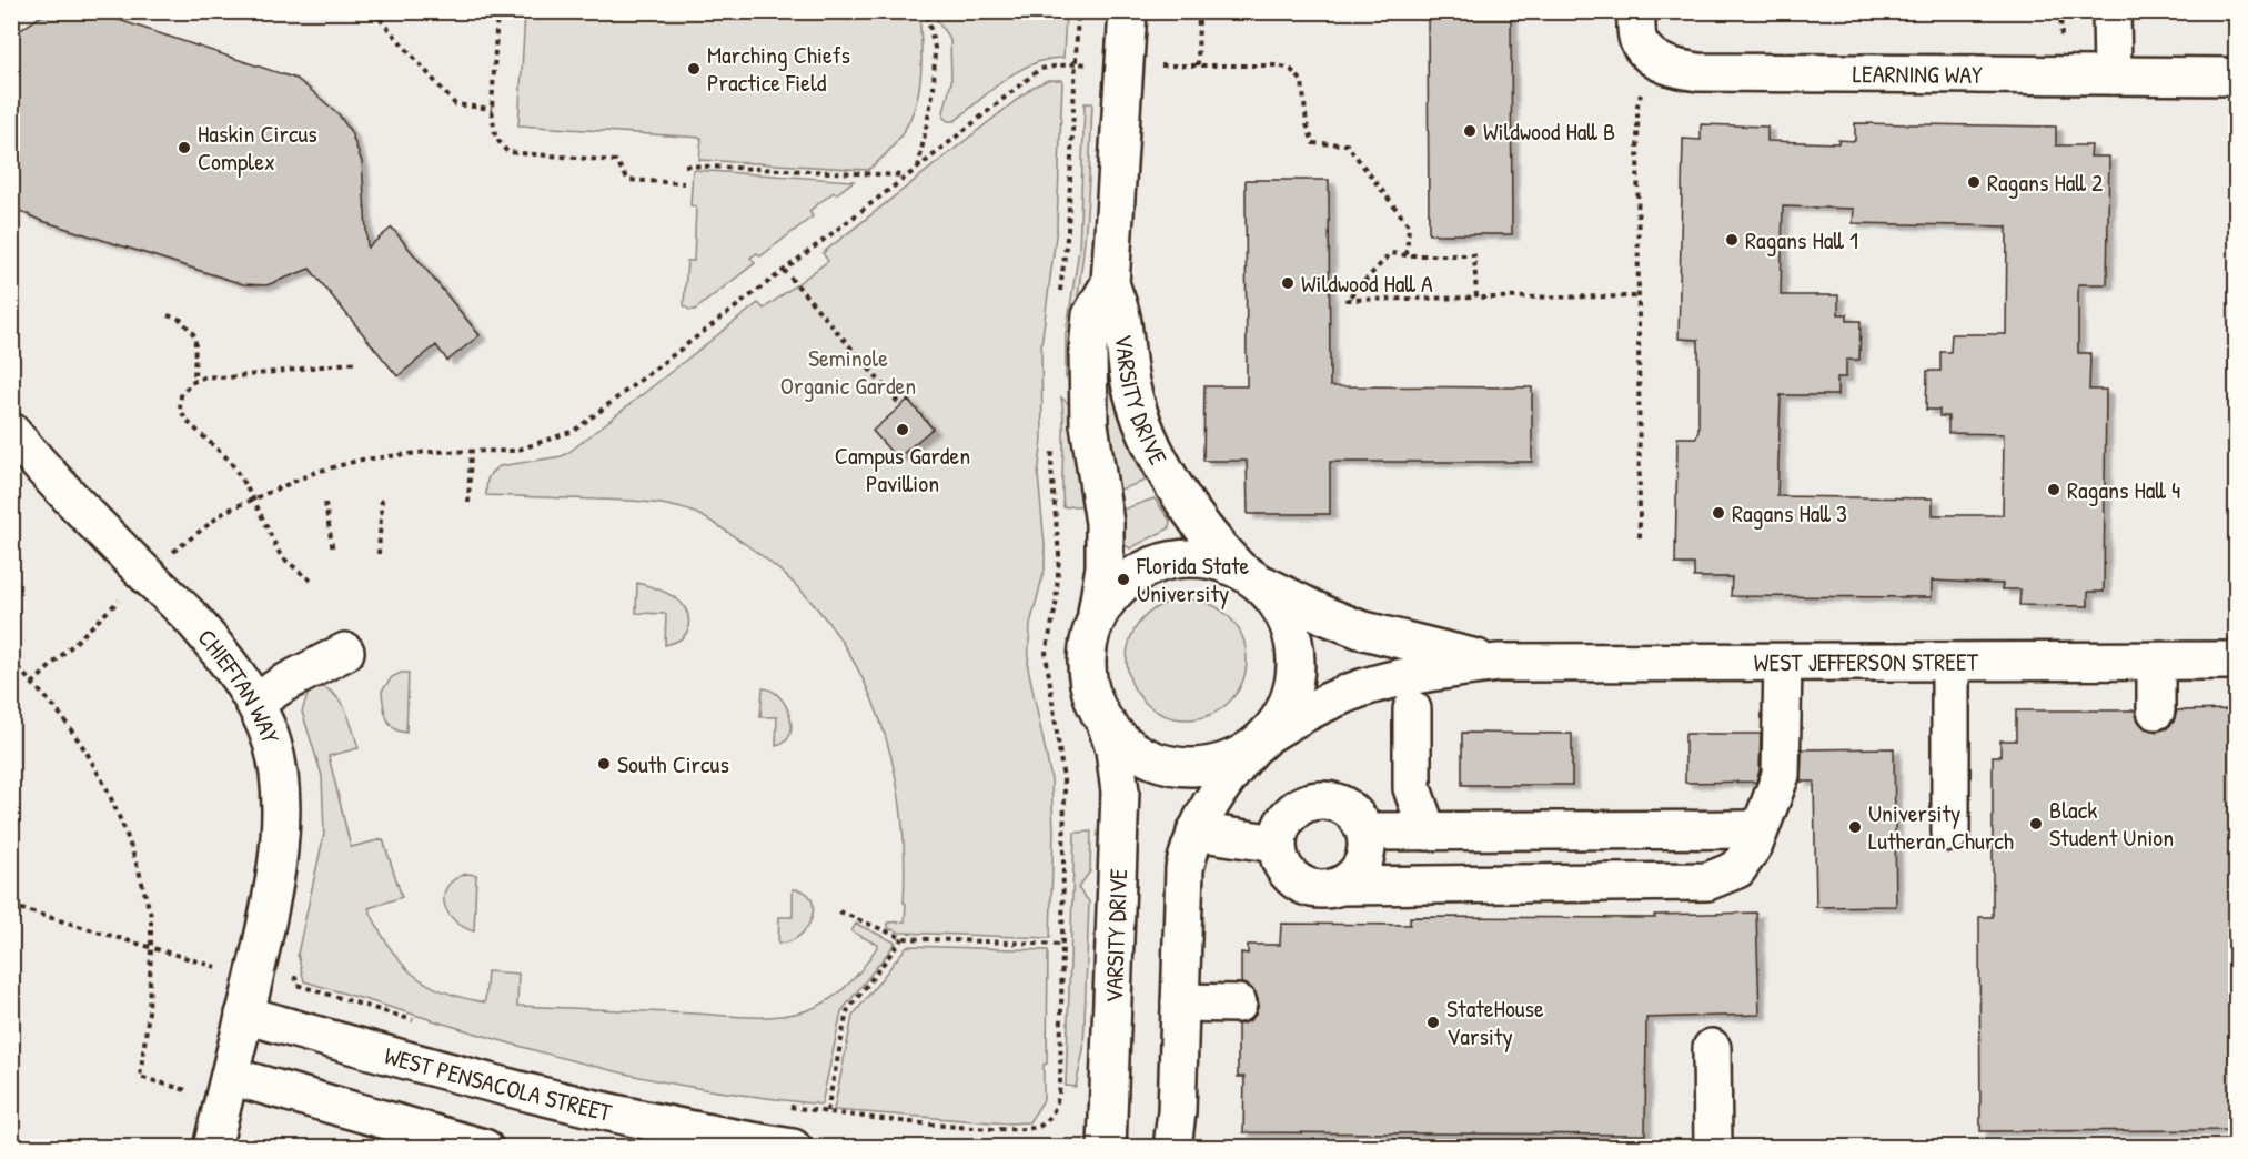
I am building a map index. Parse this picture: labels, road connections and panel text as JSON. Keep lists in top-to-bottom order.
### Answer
{
  "streets": {
    "street": [
      "LEARNING WAY",
      "VARSITY DRIVE",
      "WEST JEFFERSON STREET",
      "CHIEFTAN WAY",
      "WEST PENSACOLA STREET"
    ]
  },
  "crossings": [
    ["VARSITY DRIVE", "WEST JEFFERSON STREET"],
    ["CHIEFTAN WAY", "WEST PENSACOLA STREET"]
  ],
  "parks": ["Seminole Organic Garden"],
  "places": [
    "Marching Chiefs Practice Field",
    "Wildwood Hall B",
    "Haskin Circus Complex",
    "Ragans Hall 2",
    "Ragans Hall 1",
    "Wildwood Hall A",
    "Campus Garden Pavillion",
    "Ragans Hall 4",
    "Ragans Hall 3",
    "Florida State University",
    "South Circus",
    "Black Student Union",
    "University Lutheran Church",
    "StateHouse Varsity"
  ]
}
